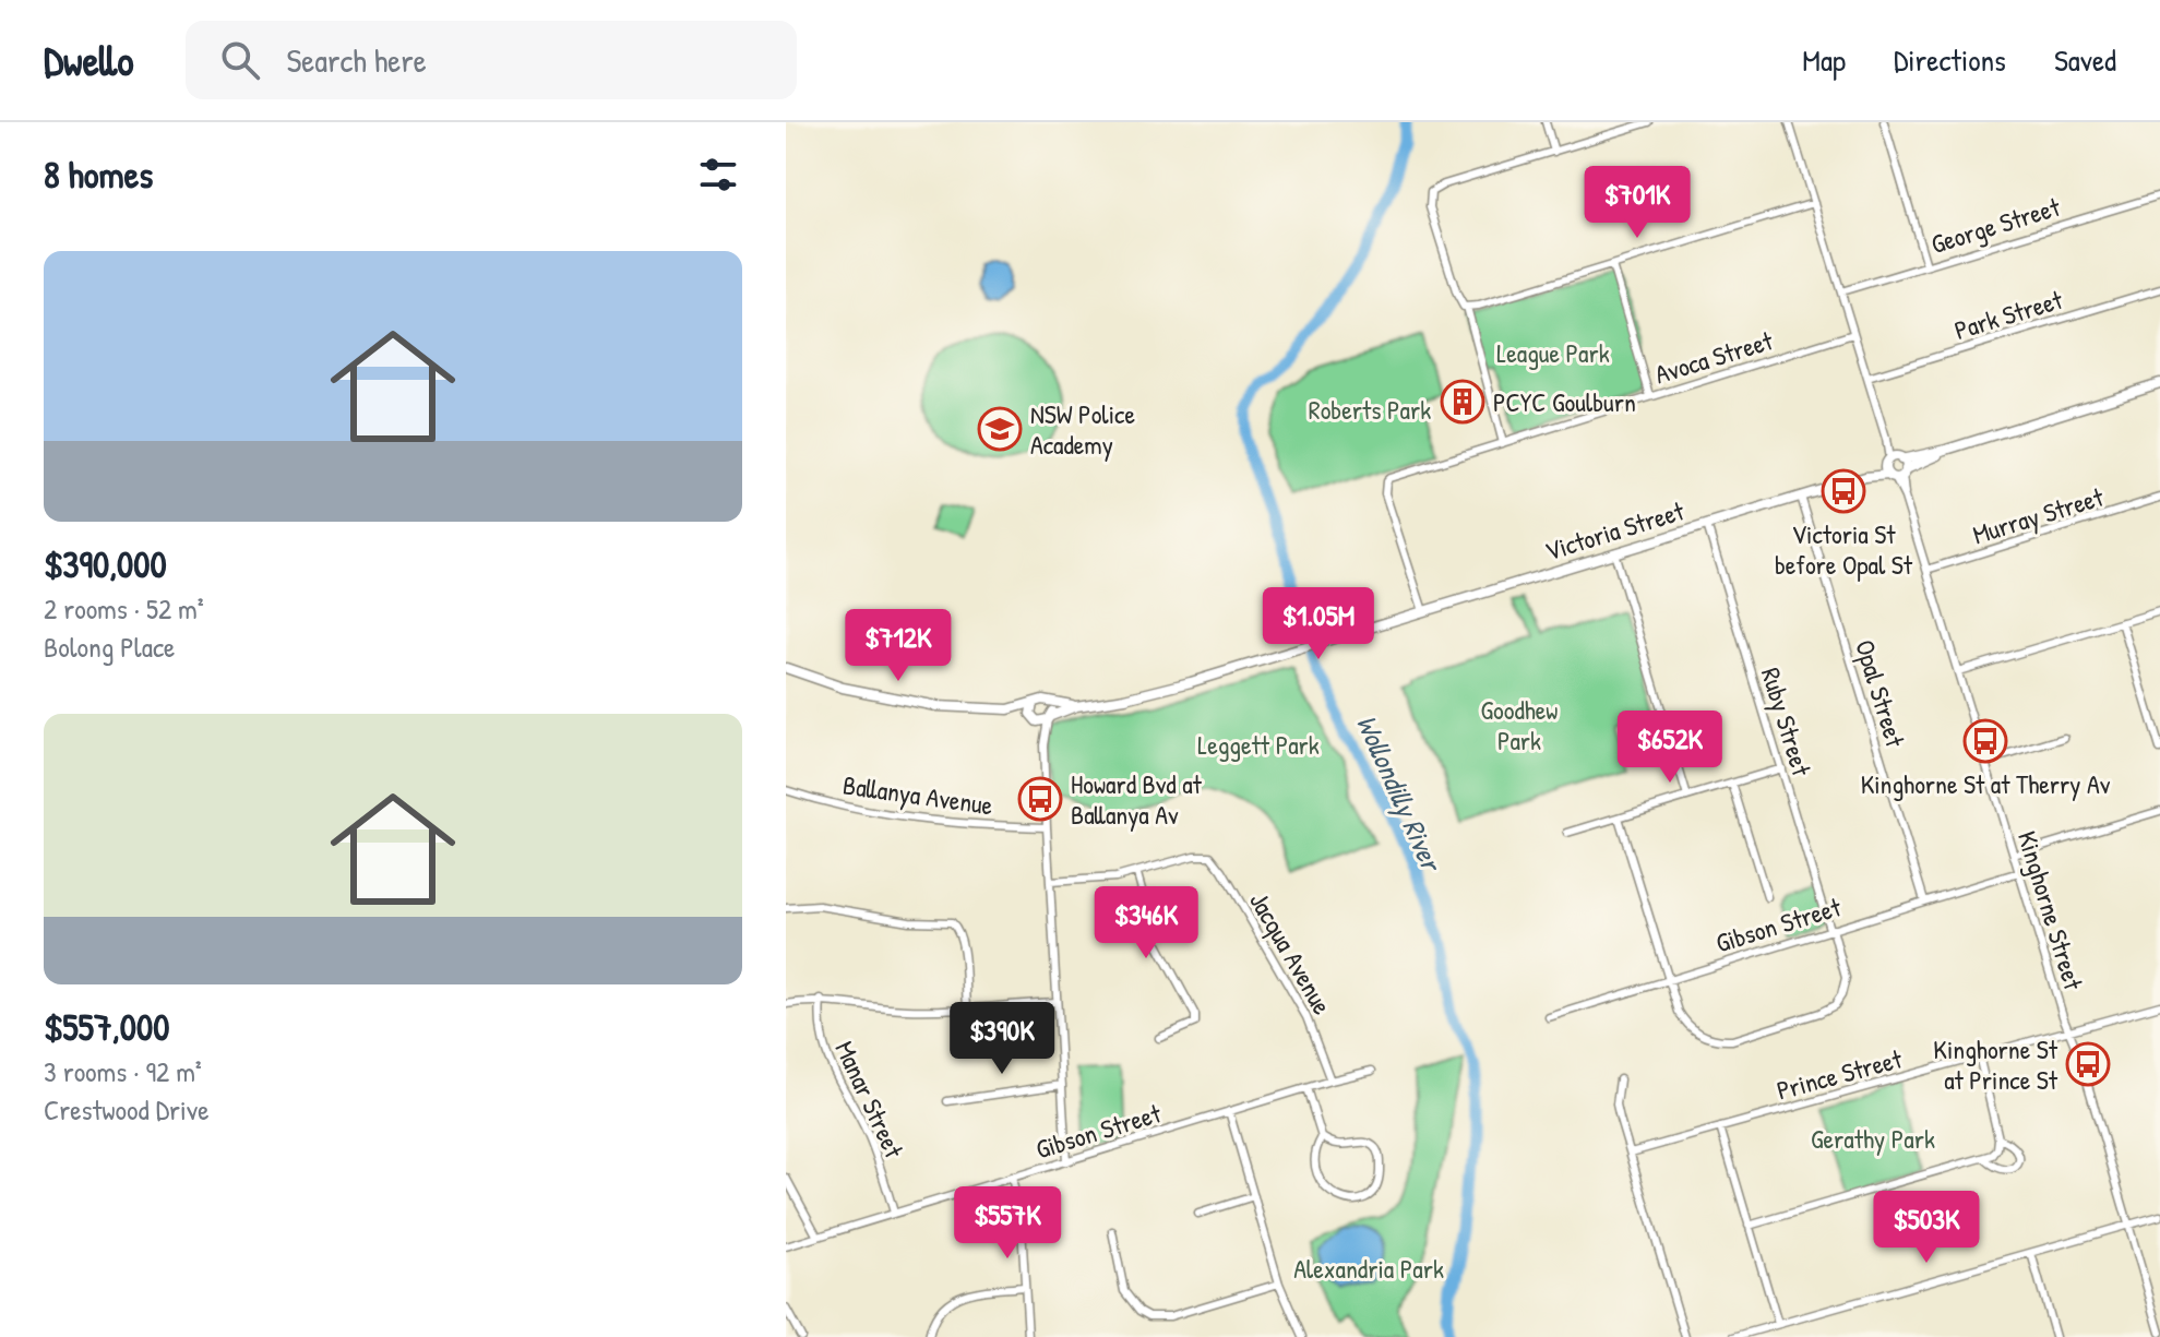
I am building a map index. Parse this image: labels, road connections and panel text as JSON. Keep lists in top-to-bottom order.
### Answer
{
  "streets": {
    "main road": ["Victoria Street"],
    "street": [
      "George Street",
      "Park Street",
      "Avoca Street",
      "Murray Street",
      "Opal Street",
      "Ruby Street",
      "Ballanya Avenue",
      "Kinghorne Street",
      "Gibson Street",
      "Jacqua Avenue",
      "Prince Street",
      "Manar Street"
    ]
  },
  "crossings": [
    ["George Street", "Kinghorne Street"],
    ["Park Street", "Kinghorne Street"],
    ["Avoca Street", "Victoria Street"],
    ["Avoca Street", "Kinghorne Street"],
    ["Murray Street", "Kinghorne Street"],
    ["Victoria Street", "Opal Street"],
    ["Victoria Street", "Ruby Street"],
    ["Victoria Street", "Kinghorne Street"],
    ["Opal Street", "Gibson Street"],
    ["Ruby Street", "Gibson Street"],
    ["Kinghorne Street", "Gibson Street"],
    ["Kinghorne Street", "Prince Street"],
    ["Gibson Street", "Jacqua Avenue"],
    ["Gibson Street", "Manar Street"]
  ],
  "water": ["Wollondilly River"],
  "parks": [
    "League Park",
    "Roberts Park",
    "Goodhew Park",
    "Leggett Park",
    "Gerathy Park",
    "Alexandria Park"
  ],
  "places": {
    "building": ["PCYC Goulburn"],
    "school or university": ["NSW Police Academy"],
    "bus stop": [
      "Victoria St before Opal St",
      "Kinghorne St at Therry Av",
      "Howard Bvd at Ballanya Av",
      "Kinghorne St at Prince St"
    ]
  },
  "page": {
    "header": "Dwello",
    "search": "Search here",
    "nav": ["Map", "Directions", "Saved"],
    "heading": "8 homes",
    "price": [
      "$701K",
      "$1.05M",
      "$712K",
      "$652K",
      "$346K",
      "$390K",
      "$557K",
      "$503K"
    ],
    "list": [
      {
        "name": "$390,000",
        "note": "2 rooms · 52 m² · Bolong Place"
      },
      {
        "name": "$557,000",
        "note": "3 rooms · 92 m² · Crestwood Drive"
      }
    ]
  }
}
